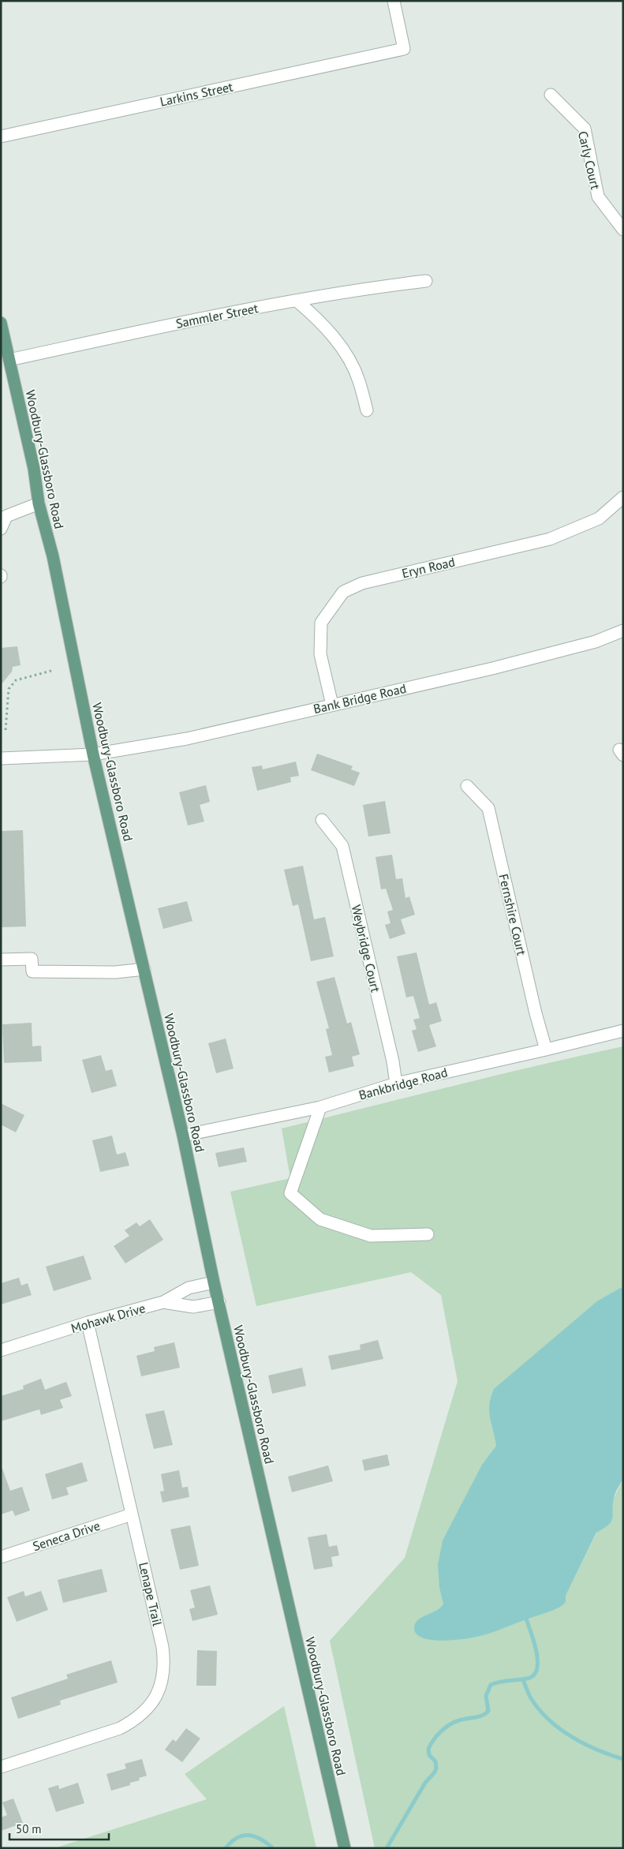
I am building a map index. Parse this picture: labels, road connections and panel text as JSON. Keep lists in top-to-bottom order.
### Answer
{
  "streets": {
    "main road": ["Woodbury-Glassboro Road"],
    "street": [
      "Larkins Street",
      "Carly Court",
      "Sammler Street",
      "Eryn Road",
      "Bank Bridge Road",
      "Fernshire Court",
      "Weybridge Court",
      "Bankbridge Road",
      "Mohawk Drive",
      "Seneca Drive",
      "Lenape Trail"
    ]
  },
  "crossings": [
    ["Sammler Street", "Woodbury-Glassboro Road"],
    ["Woodbury-Glassboro Road", "Bank Bridge Road"],
    ["Woodbury-Glassboro Road", "Bankbridge Road"],
    ["Woodbury-Glassboro Road", "Mohawk Drive"],
    ["Eryn Road", "Bank Bridge Road"],
    ["Fernshire Court", "Bankbridge Road"],
    ["Weybridge Court", "Bankbridge Road"],
    ["Mohawk Drive", "Lenape Trail"],
    ["Seneca Drive", "Lenape Trail"]
  ],
  "scale_bar": "50 m"
}
